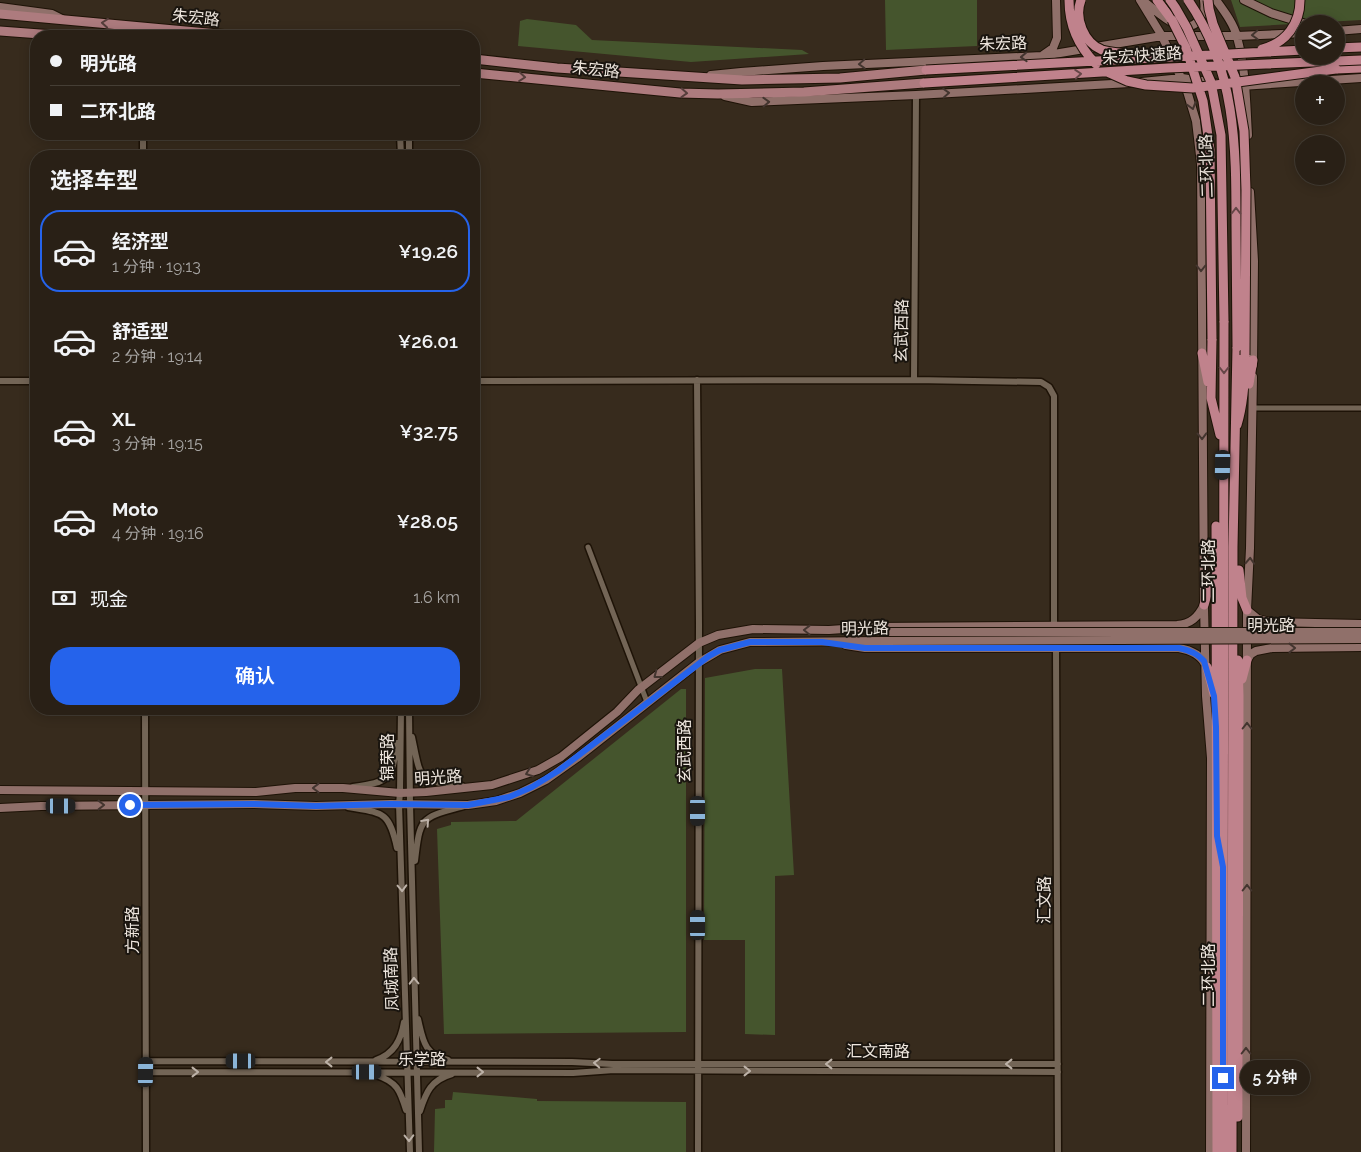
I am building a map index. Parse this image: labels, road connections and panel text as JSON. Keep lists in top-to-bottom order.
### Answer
{
  "streets": {
    "highway": ["朱宏快速路", "二环北路"],
    "main road": ["朱宏路", "明光路"],
    "street": [
      "玄武西路",
      "锦荣路",
      "汇文路",
      "方新路",
      "凤城南路",
      "汇文南路",
      "乐学路"
    ]
  },
  "crossings": [
    ["朱宏路", "朱宏快速路"],
    ["玄武西路", "明光路"],
    ["玄武西路", "汇文南路"],
    ["玄武西路", "乐学路"],
    ["明光路", "锦荣路"],
    ["明光路", "方新路"],
    ["明光路", "凤城南路"],
    ["锦荣路", "凤城南路"],
    ["汇文路", "汇文南路"],
    ["方新路", "乐学路"],
    ["凤城南路", "乐学路"],
    ["汇文南路", "乐学路"]
  ],
  "page": {
    "map_buttons": ["+", "−"],
    "banner": ["明光路", "二环北路"],
    "heading": "选择车型",
    "list": [
      {
        "name": "经济型",
        "note": "1 分钟 · 19:13",
        "value": "¥19.26"
      },
      {
        "name": "舒适型",
        "note": "2 分钟 · 19:14",
        "value": "¥26.01"
      },
      {
        "name": "XL",
        "note": "3 分钟 · 19:15",
        "value": "¥32.75"
      },
      {
        "name": "Moto",
        "note": "4 分钟 · 19:16",
        "value": "¥28.05"
      }
    ],
    "pay": ["现金", "1.6 km"],
    "buttons": "确认",
    "bubble": "5 分钟"
  }
}
